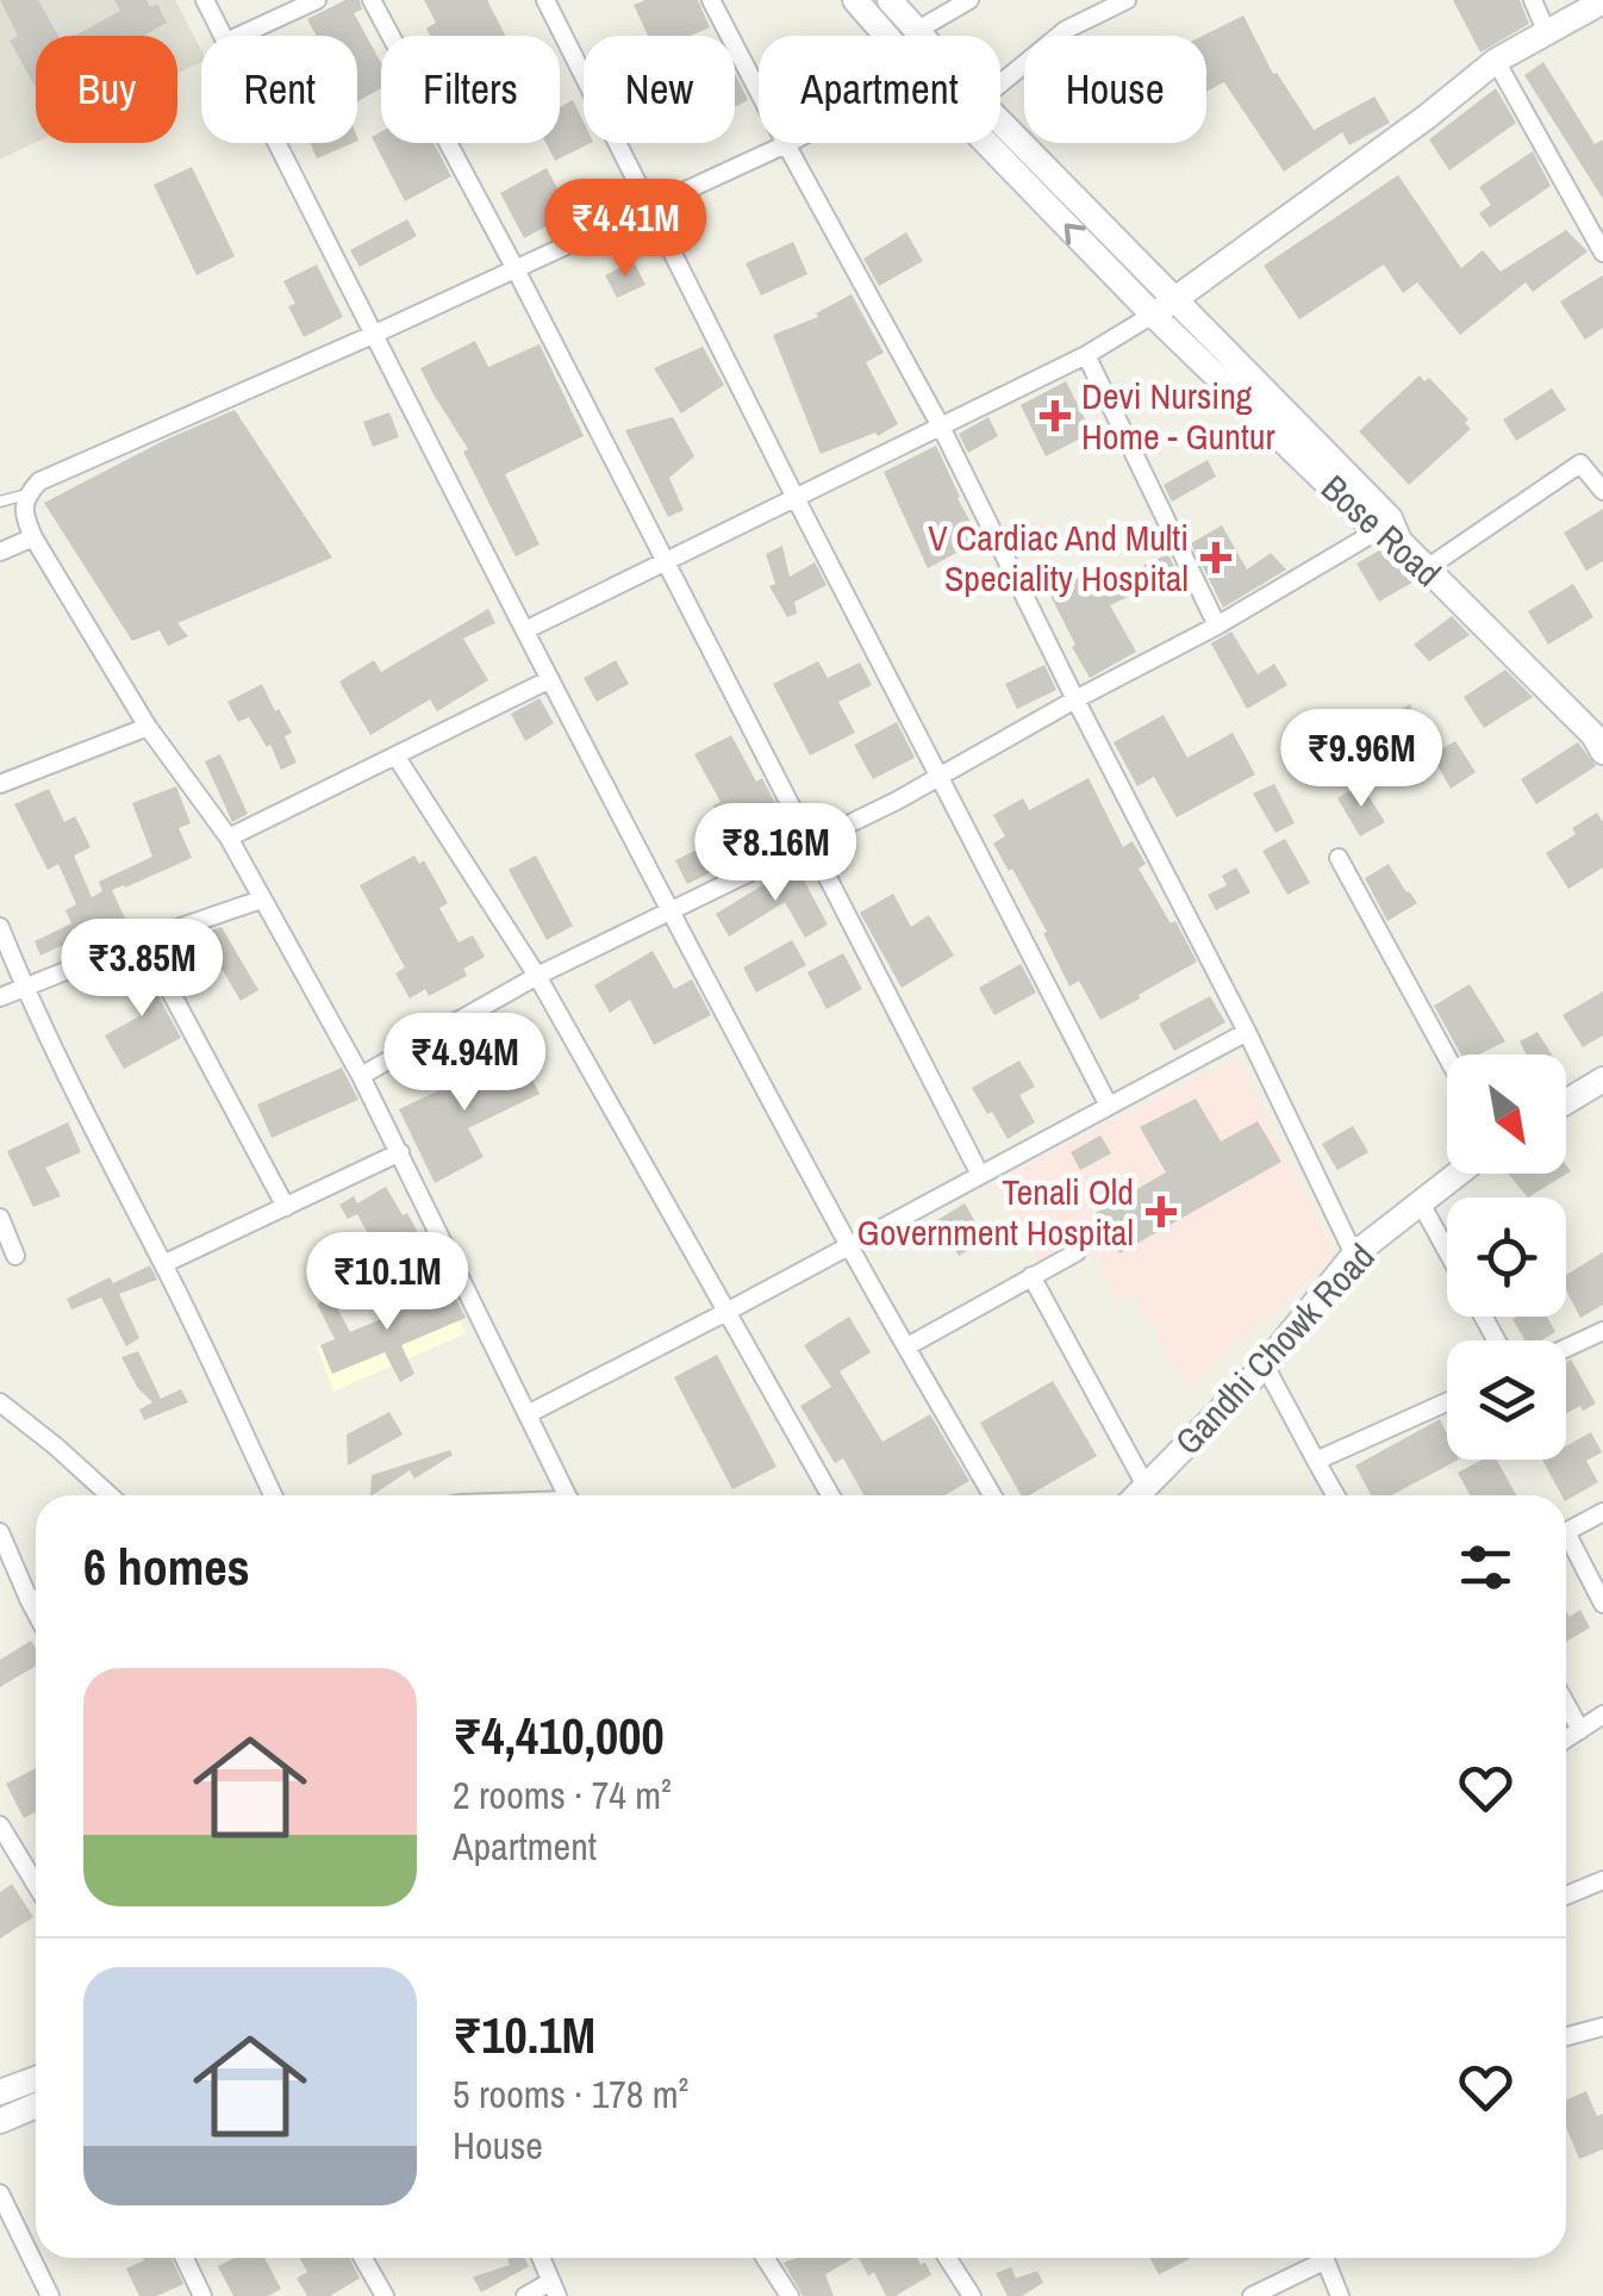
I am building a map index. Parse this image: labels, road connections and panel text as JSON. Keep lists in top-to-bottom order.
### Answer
{
  "streets": {
    "main road": ["Bose Road", "Gandhi Chowk Road"]
  },
  "places": {
    "health": ["Devi Nursing Home - Guntur", "V Cardiac And Multi Speciality Hospital", "Tenali Old Government Hospital"]
  },
  "north": "bottom right",
  "page": {
    "chip": [
      "Buy",
      "Rent",
      "Filters",
      "New",
      "Apartment",
      "House"
    ],
    "price": [
      "₹4.41M",
      "₹9.96M",
      "₹8.16M",
      "₹3.85M",
      "₹4.94M",
      "₹10.1M"
    ],
    "heading": "6 homes",
    "list": [
      {
        "name": "₹4,410,000",
        "note": "2 rooms · 74 m² · Apartment"
      },
      {
        "name": "₹10.1M",
        "note": "5 rooms · 178 m² · House"
      }
    ]
  }
}
